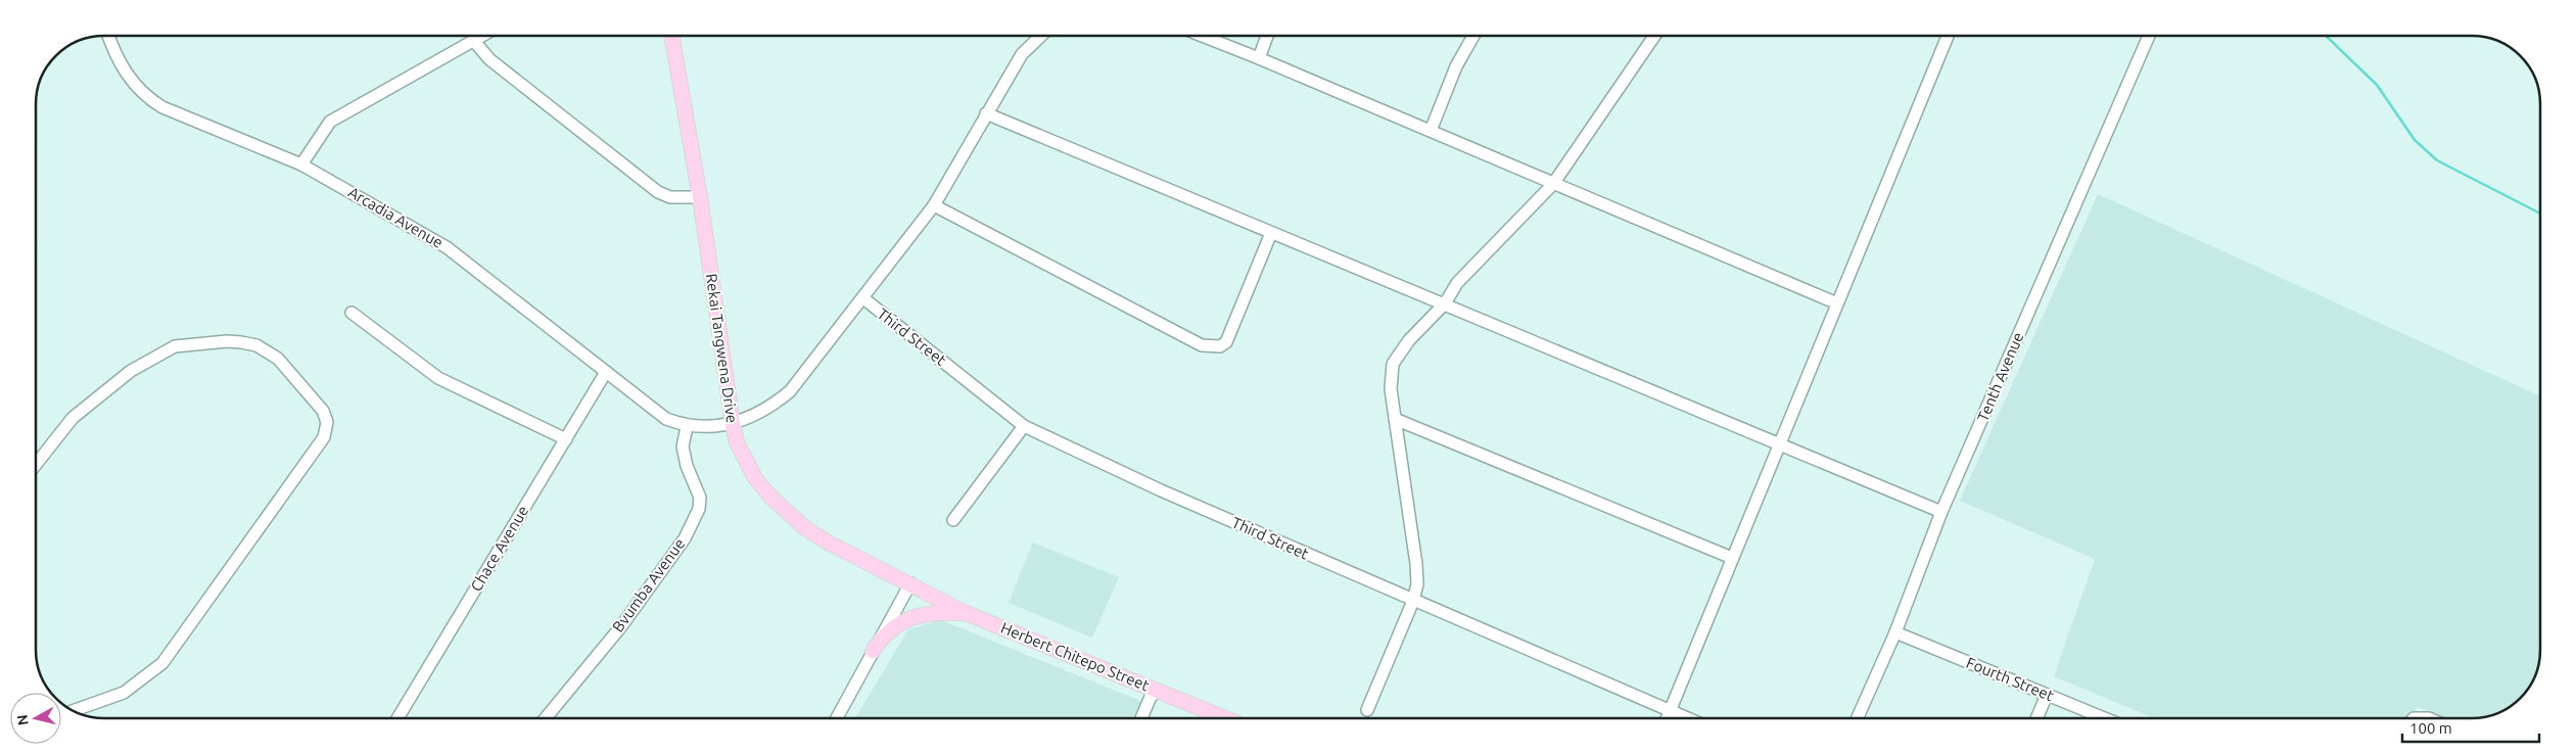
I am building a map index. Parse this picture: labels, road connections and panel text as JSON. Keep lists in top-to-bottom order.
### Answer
{
  "streets": {
    "main road": ["Rekai Tangwena Drive", "Herbert Chitepo Street"],
    "street": [
      "Arcadia Avenue",
      "Third Street",
      "Tenth Avenue",
      "Chace Avenue",
      "Bvumba Avenue",
      "Fourth Street"
    ]
  },
  "crossings": [
    ["Arcadia Avenue", "Chace Avenue"],
    ["Arcadia Avenue", "Bvumba Avenue"],
    ["Rekai Tangwena Drive", "Herbert Chitepo Street"],
    ["Tenth Avenue", "Fourth Street"]
  ],
  "scale_bar": "100 m",
  "north": "left"
}
